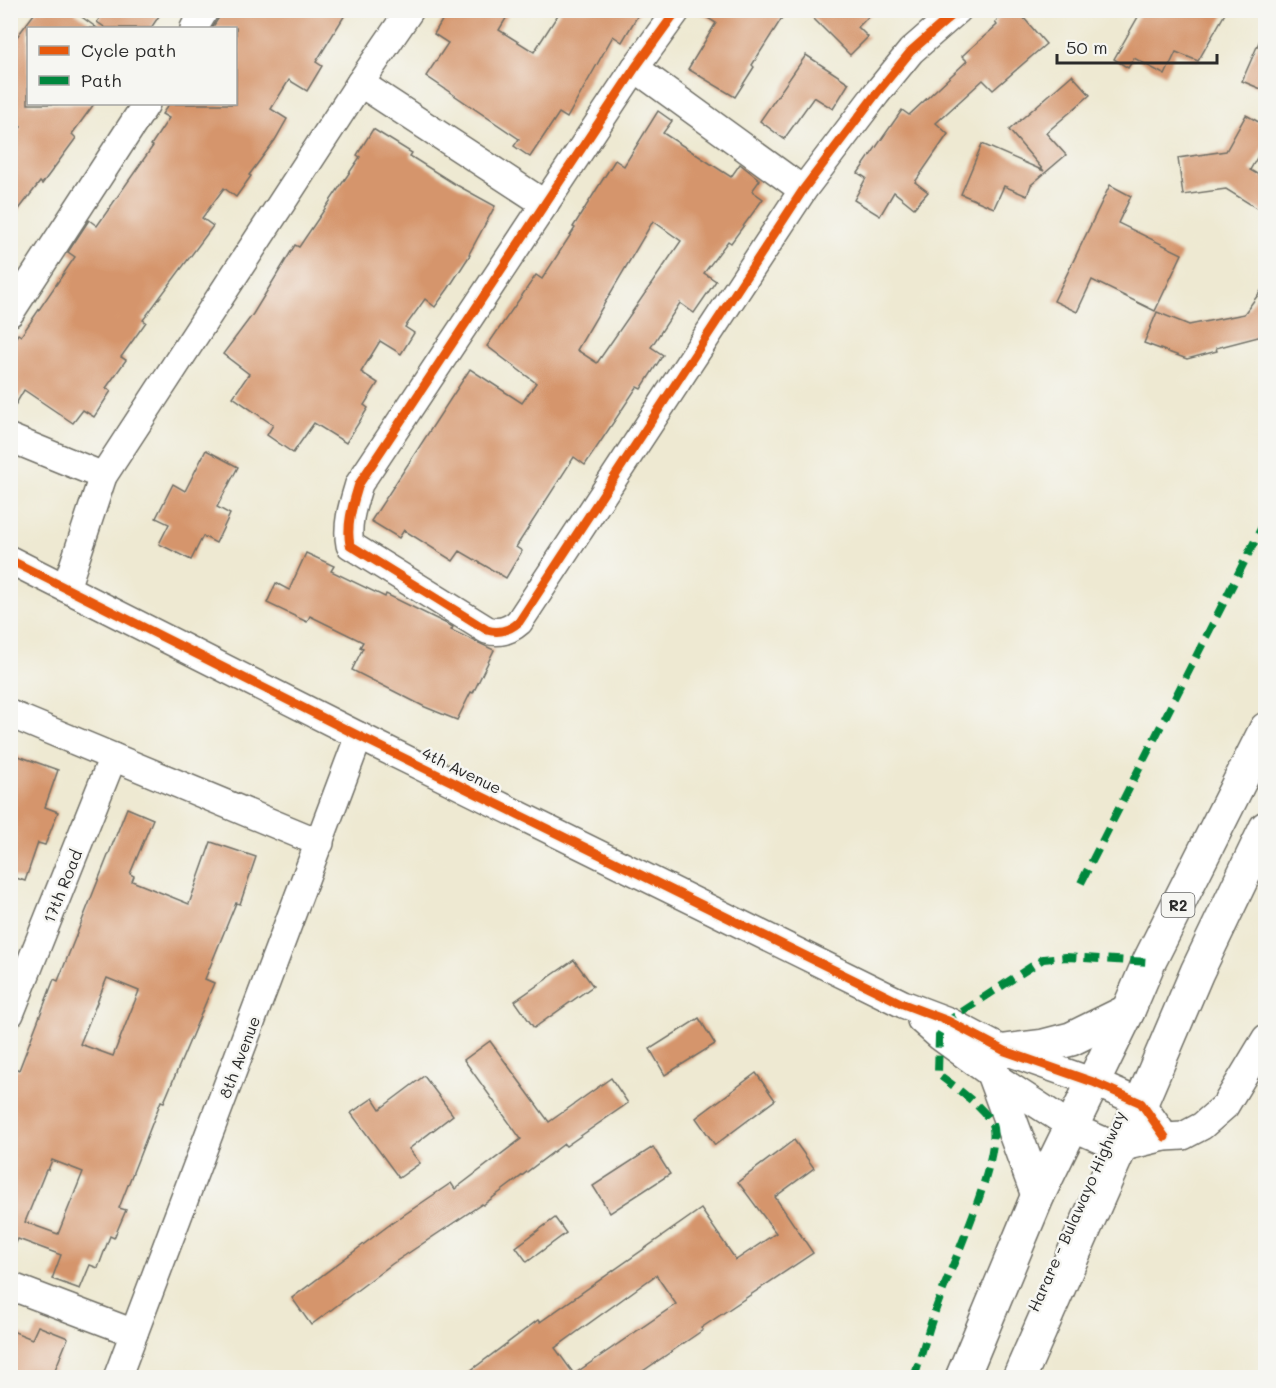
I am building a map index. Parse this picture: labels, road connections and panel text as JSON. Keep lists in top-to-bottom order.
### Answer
{
  "streets": {
    "highway": ["R2", "Harare - Bulawayo Highway"],
    "street": ["4th Avenue", "17th Road", "8th Avenue"]
  },
  "crossings": [
    ["4th Avenue", "8th Avenue"]
  ],
  "legend": ["Cycle path", "Path"],
  "scale_bar": "50 m"
}
